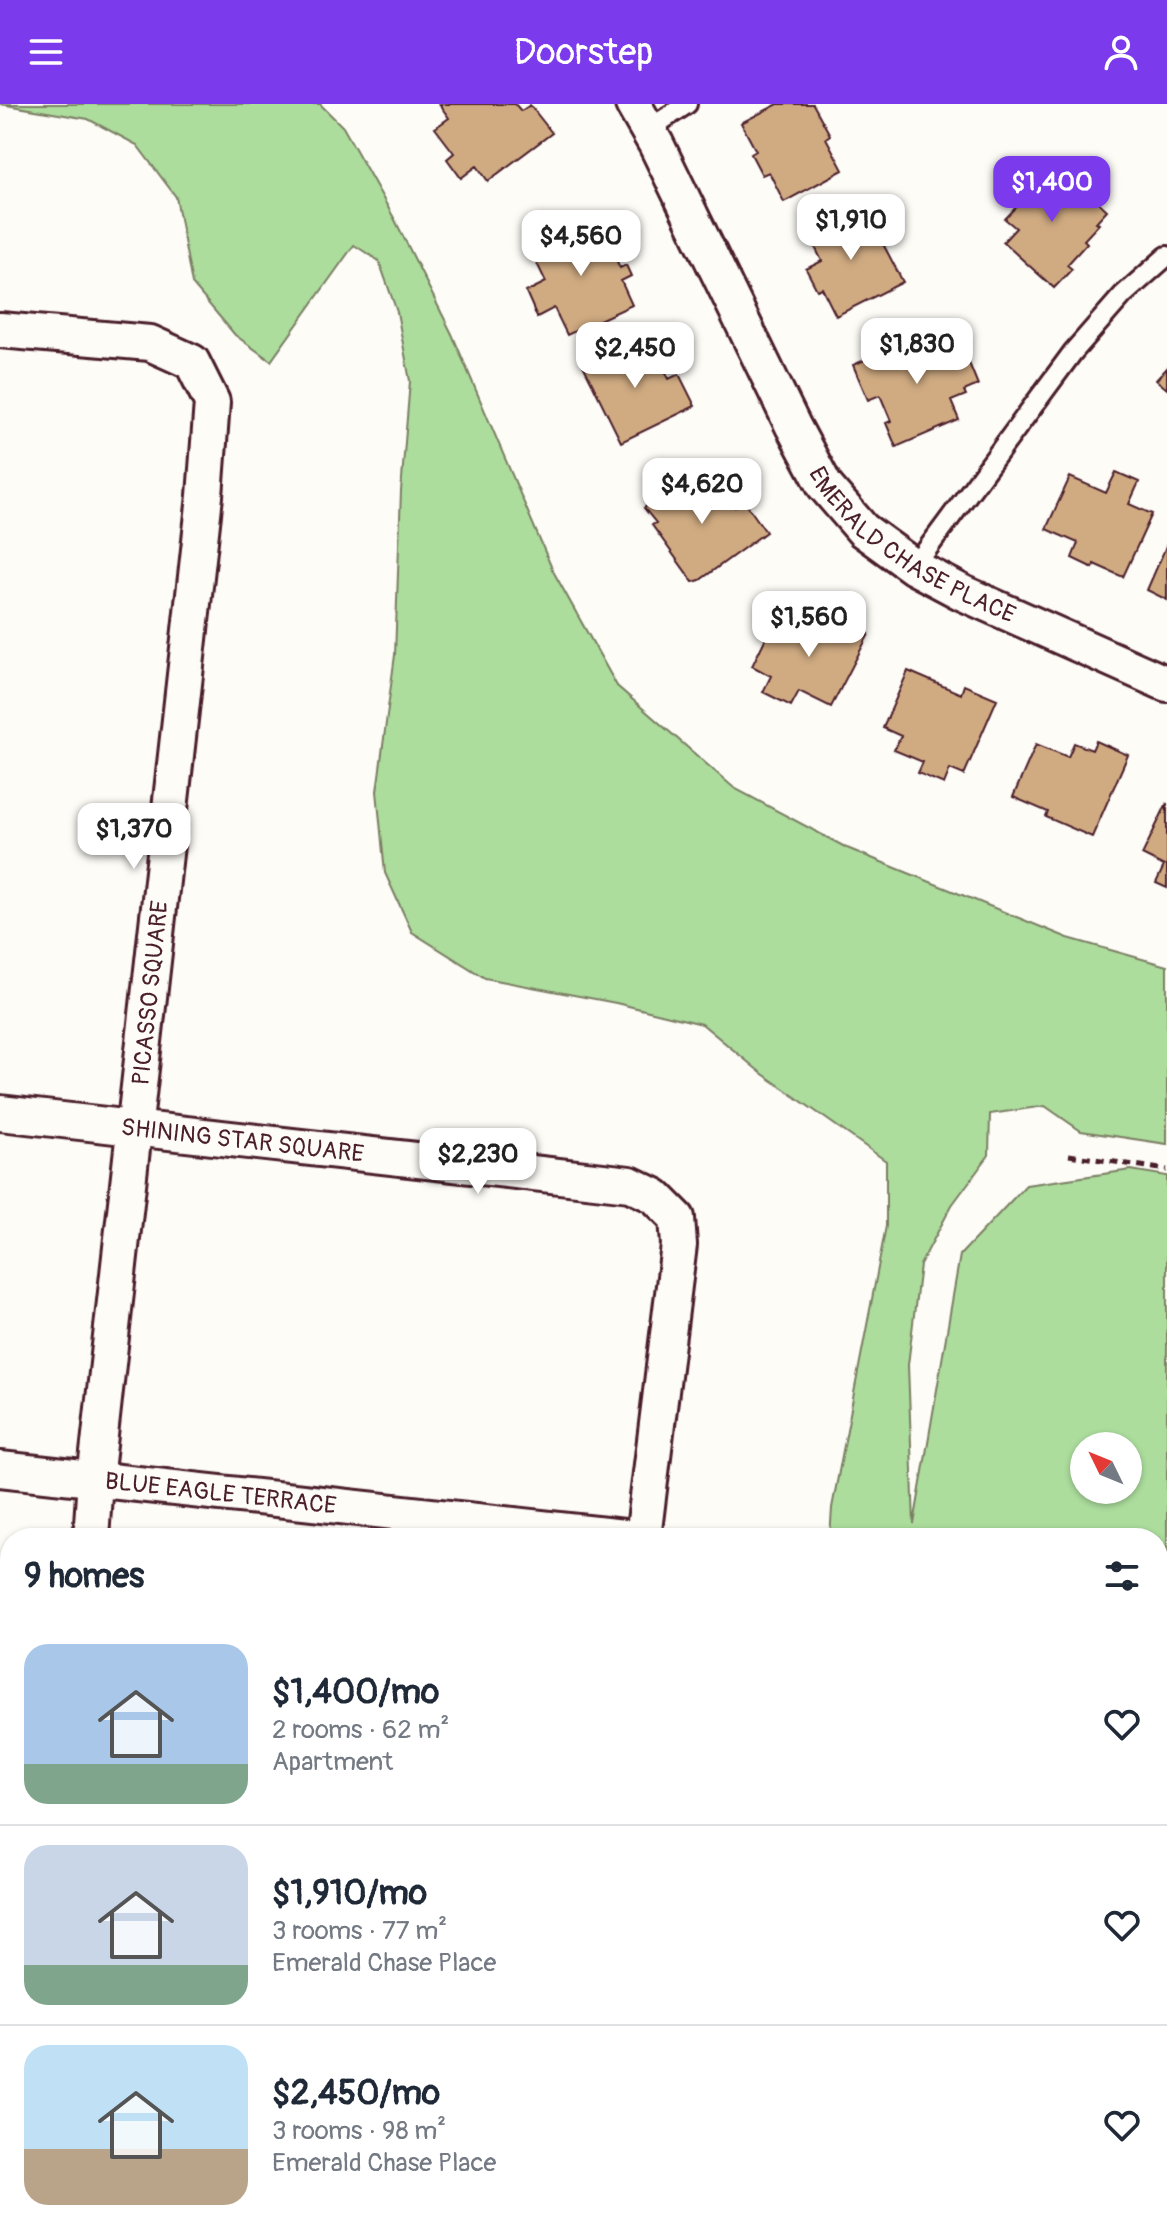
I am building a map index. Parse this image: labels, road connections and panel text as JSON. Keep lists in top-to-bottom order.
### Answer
{
  "streets": {
    "street": [
      "EMERALD CHASE PLACE",
      "PICASSO SQUARE",
      "SHINING STAR SQUARE",
      "BLUE EAGLE TERRACE"
    ]
  },
  "crossings": [
    ["PICASSO SQUARE", "SHINING STAR SQUARE"],
    ["PICASSO SQUARE", "BLUE EAGLE TERRACE"]
  ],
  "north": "top left",
  "page": {
    "header": "Doorstep",
    "price": [
      "$1,400",
      "$1,910",
      "$4,560",
      "$1,830",
      "$2,450",
      "$4,620",
      "$1,560",
      "$1,370",
      "$2,230"
    ],
    "heading": "9 homes",
    "list": [
      {
        "name": "$1,400/mo",
        "note": "2 rooms · 62 m² · Apartment"
      },
      {
        "name": "$1,910/mo",
        "note": "3 rooms · 77 m² · Emerald Chase Place"
      },
      {
        "name": "$2,450/mo",
        "note": "3 rooms · 98 m² · Emerald Chase Place"
      }
    ]
  }
}
